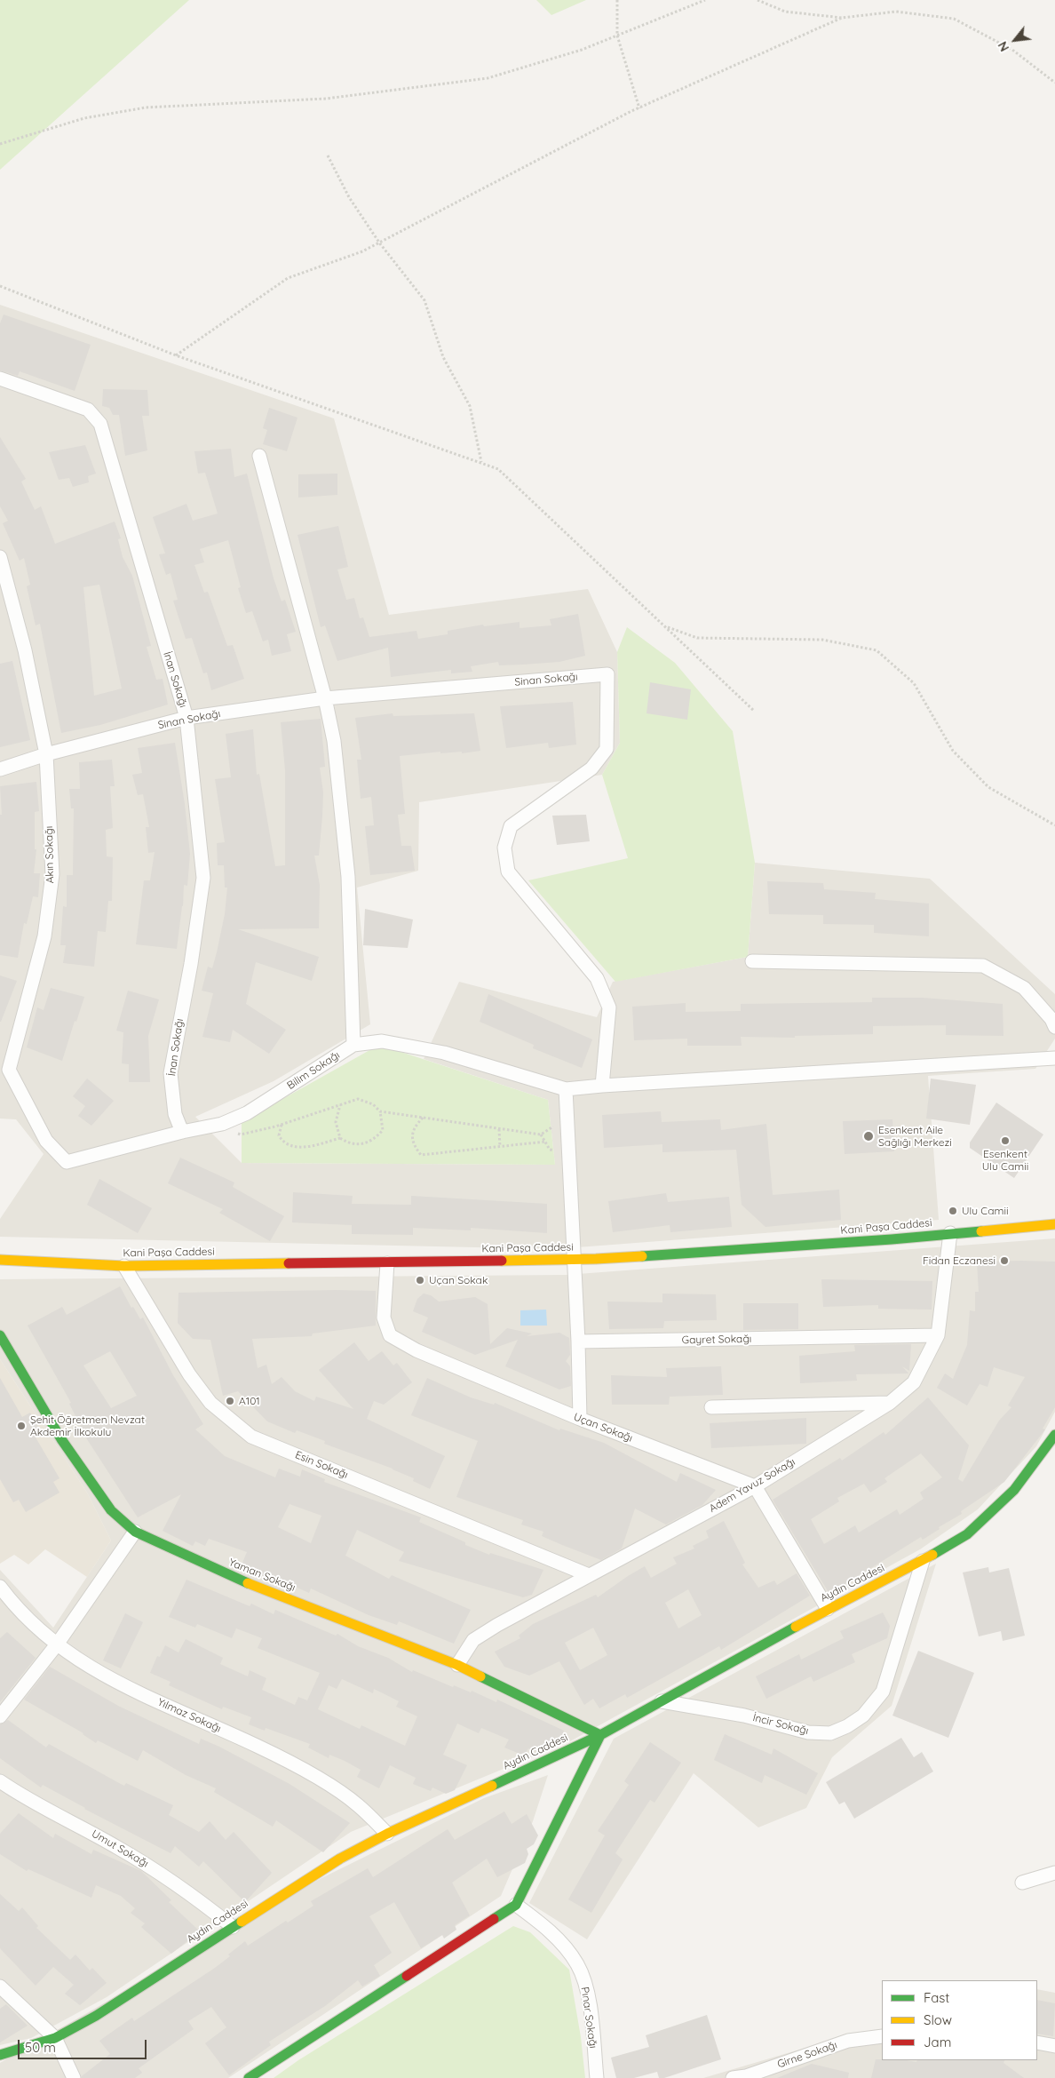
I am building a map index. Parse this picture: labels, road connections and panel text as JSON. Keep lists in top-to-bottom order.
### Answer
{
  "streets": {
    "street": [
      "İnan Sokağı",
      "Sinan Sokağı",
      "Akın Sokağı",
      "Bilim Sokağı",
      "Kani Paşa Caddesi",
      "Gayret Sokağı",
      "Uçan Sokağı",
      "Esin Sokağı",
      "Adem Yavuz Sokağı",
      "Yaman Sokağı",
      "Aydın Caddesi",
      "Yılmaz Sokağı",
      "İncir Sokağı",
      "Umut Sokağı",
      "Pınar Sokağı",
      "Girne Sokağı"
    ]
  },
  "crossings": [
    ["İnan Sokağı", "Sinan Sokağı"],
    ["İnan Sokağı", "Bilim Sokağı"],
    ["Sinan Sokağı", "Akın Sokağı"],
    ["Akın Sokağı", "Bilim Sokağı"],
    ["Kani Paşa Caddesi", "Uçan Sokağı"],
    ["Kani Paşa Caddesi", "Esin Sokağı"],
    ["Kani Paşa Caddesi", "Adem Yavuz Sokağı"],
    ["Gayret Sokağı", "Adem Yavuz Sokağı"],
    ["Uçan Sokağı", "Adem Yavuz Sokağı"],
    ["Esin Sokağı", "Adem Yavuz Sokağı"],
    ["Adem Yavuz Sokağı", "Yaman Sokağı"],
    ["Yaman Sokağı", "Aydın Caddesi"],
    ["Aydın Caddesi", "Yılmaz Sokağı"],
    ["Aydın Caddesi", "İncir Sokağı"],
    ["Aydın Caddesi", "Umut Sokağı"]
  ],
  "places": [
    "Esenkent Aile Sağlığı Merkezi",
    "Esenkent Ulu Camii",
    "Ulu Camii",
    "Fidan Eczanesi",
    "Uçan Sokak",
    "A101",
    "Şehit Öğretmen Nevzat Akdemir İlkokulu"
  ],
  "legend": ["Fast", "Slow", "Jam"],
  "scale_bar": "50 m",
  "north": "bottom left"
}
